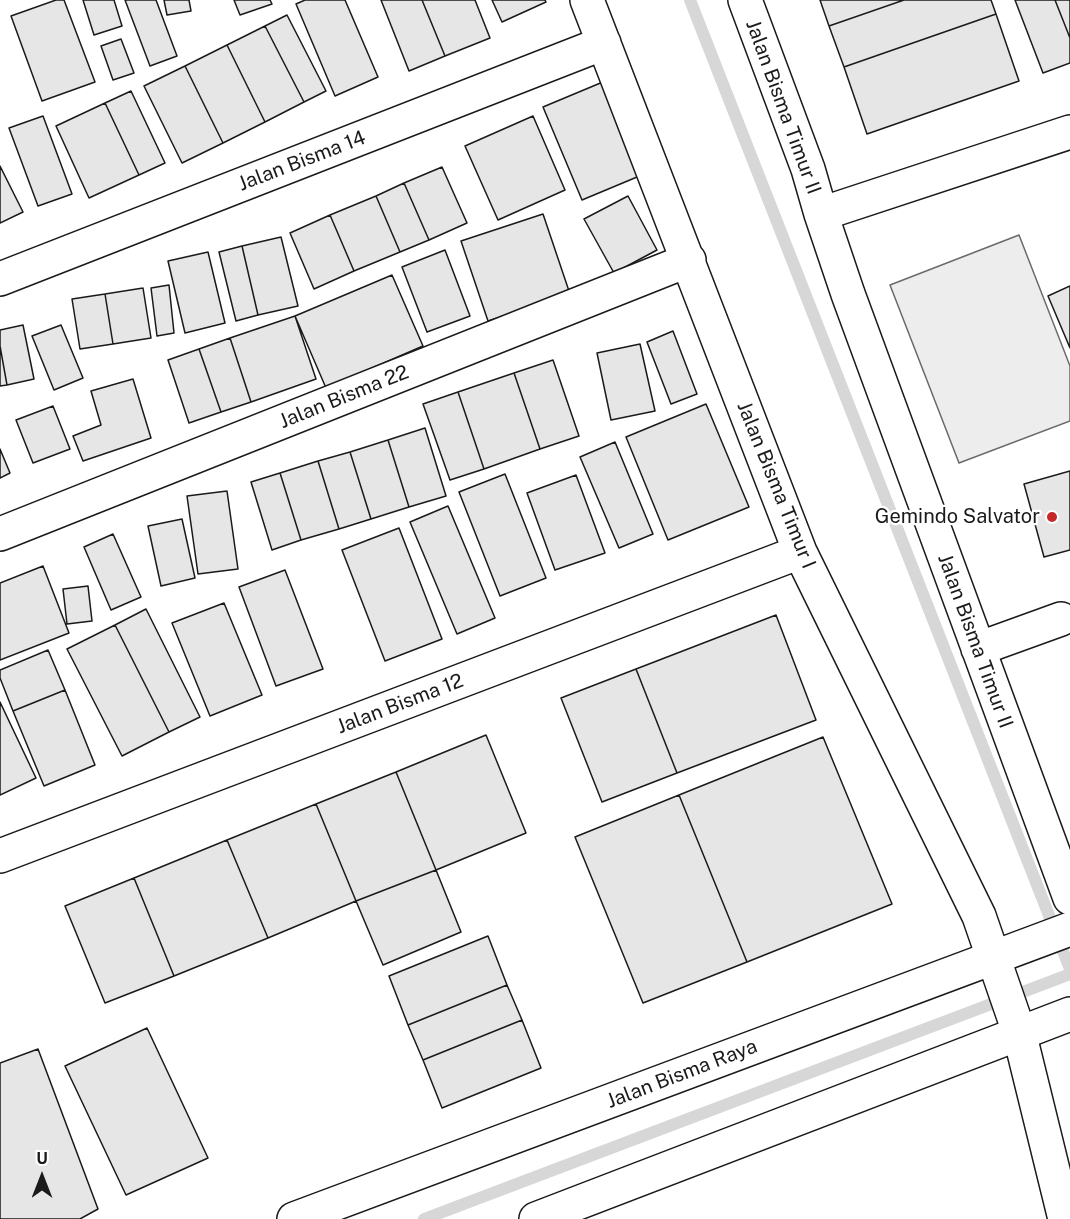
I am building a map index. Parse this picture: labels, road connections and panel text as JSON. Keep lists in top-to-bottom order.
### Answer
{
  "streets": {
    "street": [
      "Jalan Bisma Timur II",
      "Jalan Bisma 14",
      "Jalan Bisma 22",
      "Jalan Bisma Timur I",
      "Jalan Bisma 12",
      "Jalan Bisma Raya"
    ]
  },
  "crossings": [
    ["Jalan Bisma 14", "Jalan Bisma Timur I"],
    ["Jalan Bisma 22", "Jalan Bisma Timur I"],
    ["Jalan Bisma Timur I", "Jalan Bisma 12"],
    ["Jalan Bisma Timur I", "Jalan Bisma Raya"]
  ],
  "places": ["Gemindo Salvator"],
  "north": "top"
}
